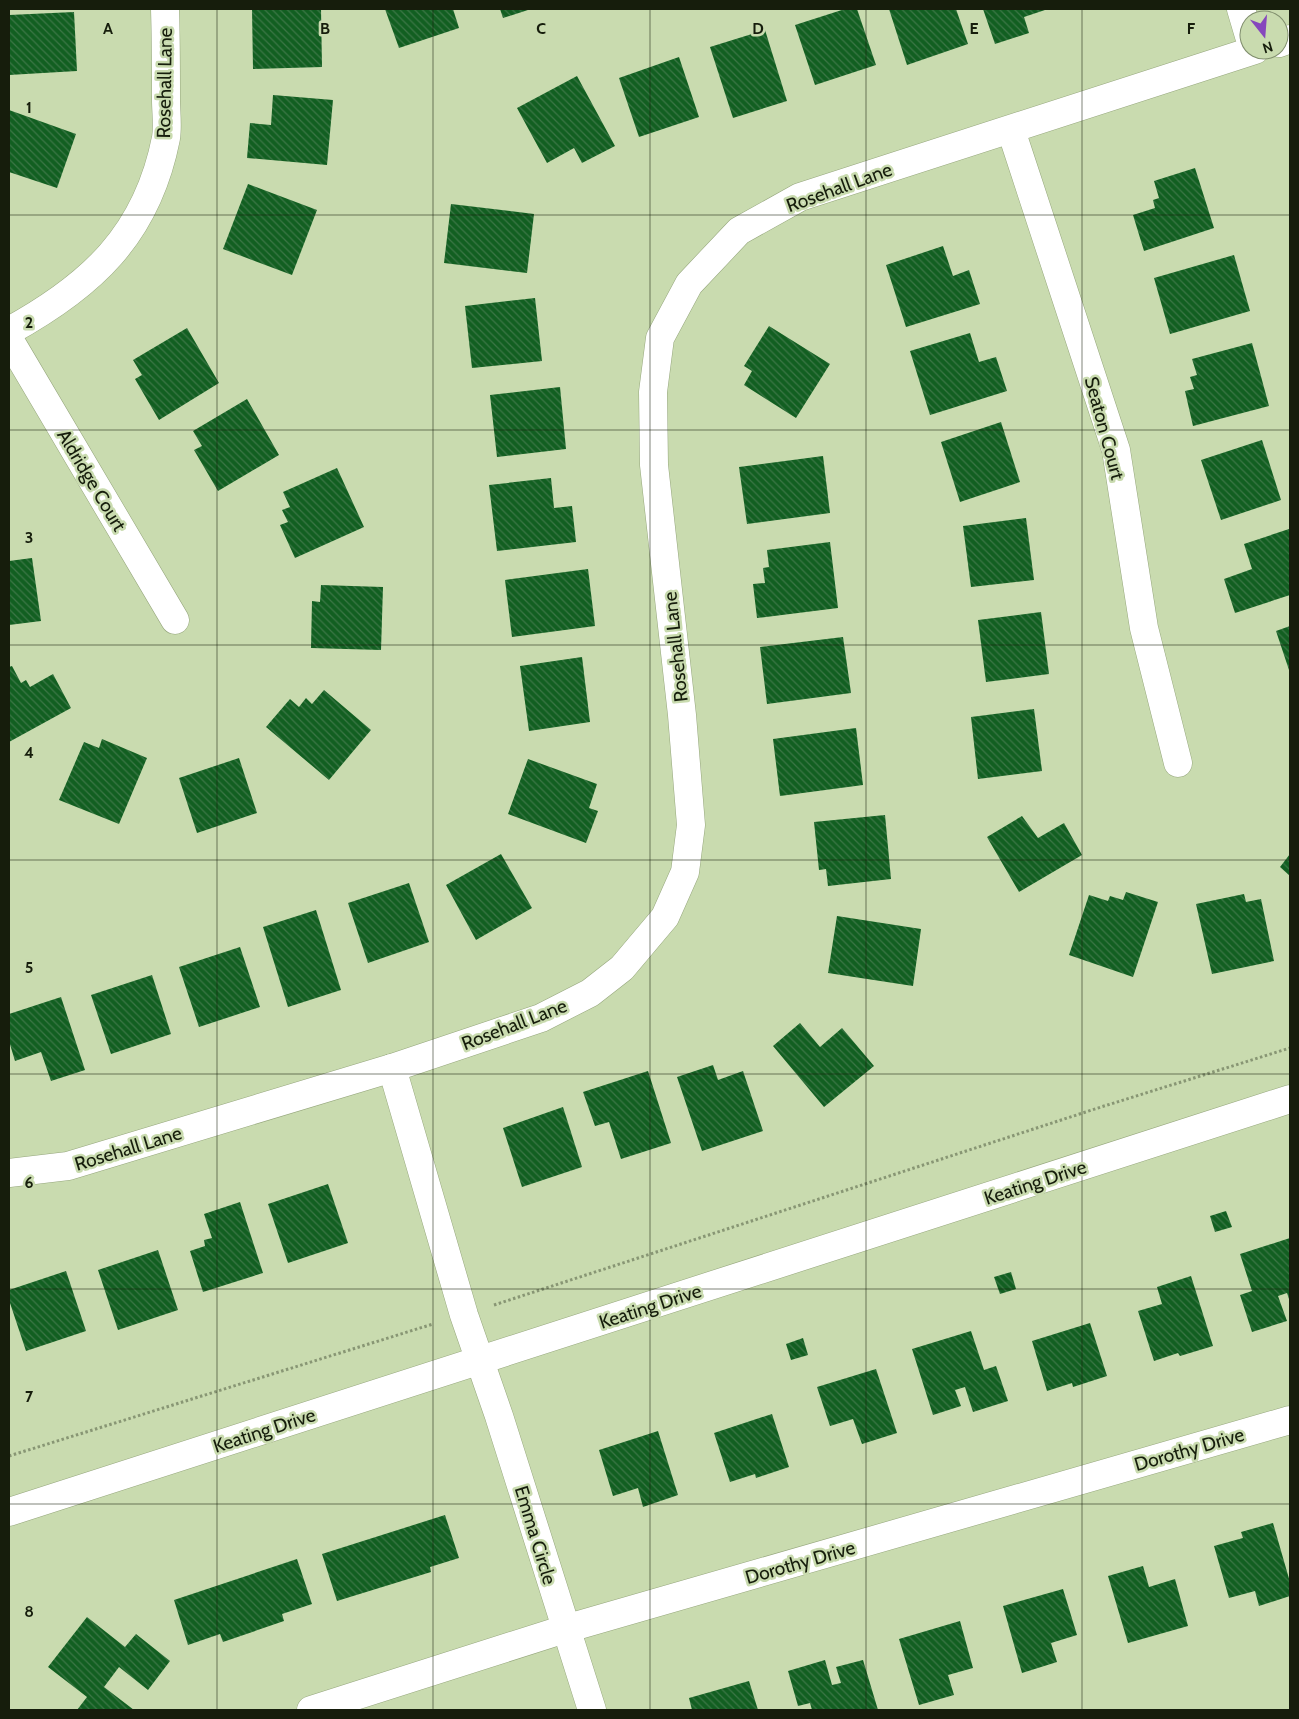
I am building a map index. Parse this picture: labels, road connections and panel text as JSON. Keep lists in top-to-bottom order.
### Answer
{
  "streets": {
    "street": [
      "Rosehall Lane",
      "Seaton Court",
      "Aldridge Court",
      "Keating Drive",
      "Dorothy Drive",
      "Emma Circle"
    ]
  },
  "crossings": [
    ["Rosehall Lane", "Seaton Court"],
    ["Rosehall Lane", "Emma Circle"],
    ["Keating Drive", "Emma Circle"],
    ["Dorothy Drive", "Emma Circle"]
  ],
  "north": "bottom",
  "grid": {
    "columns": [
      "A",
      "B",
      "C",
      "D",
      "E",
      "F"
    ],
    "rows": [
      "1",
      "2",
      "3",
      "4",
      "5",
      "6",
      "7",
      "8"
    ]
  }
}
